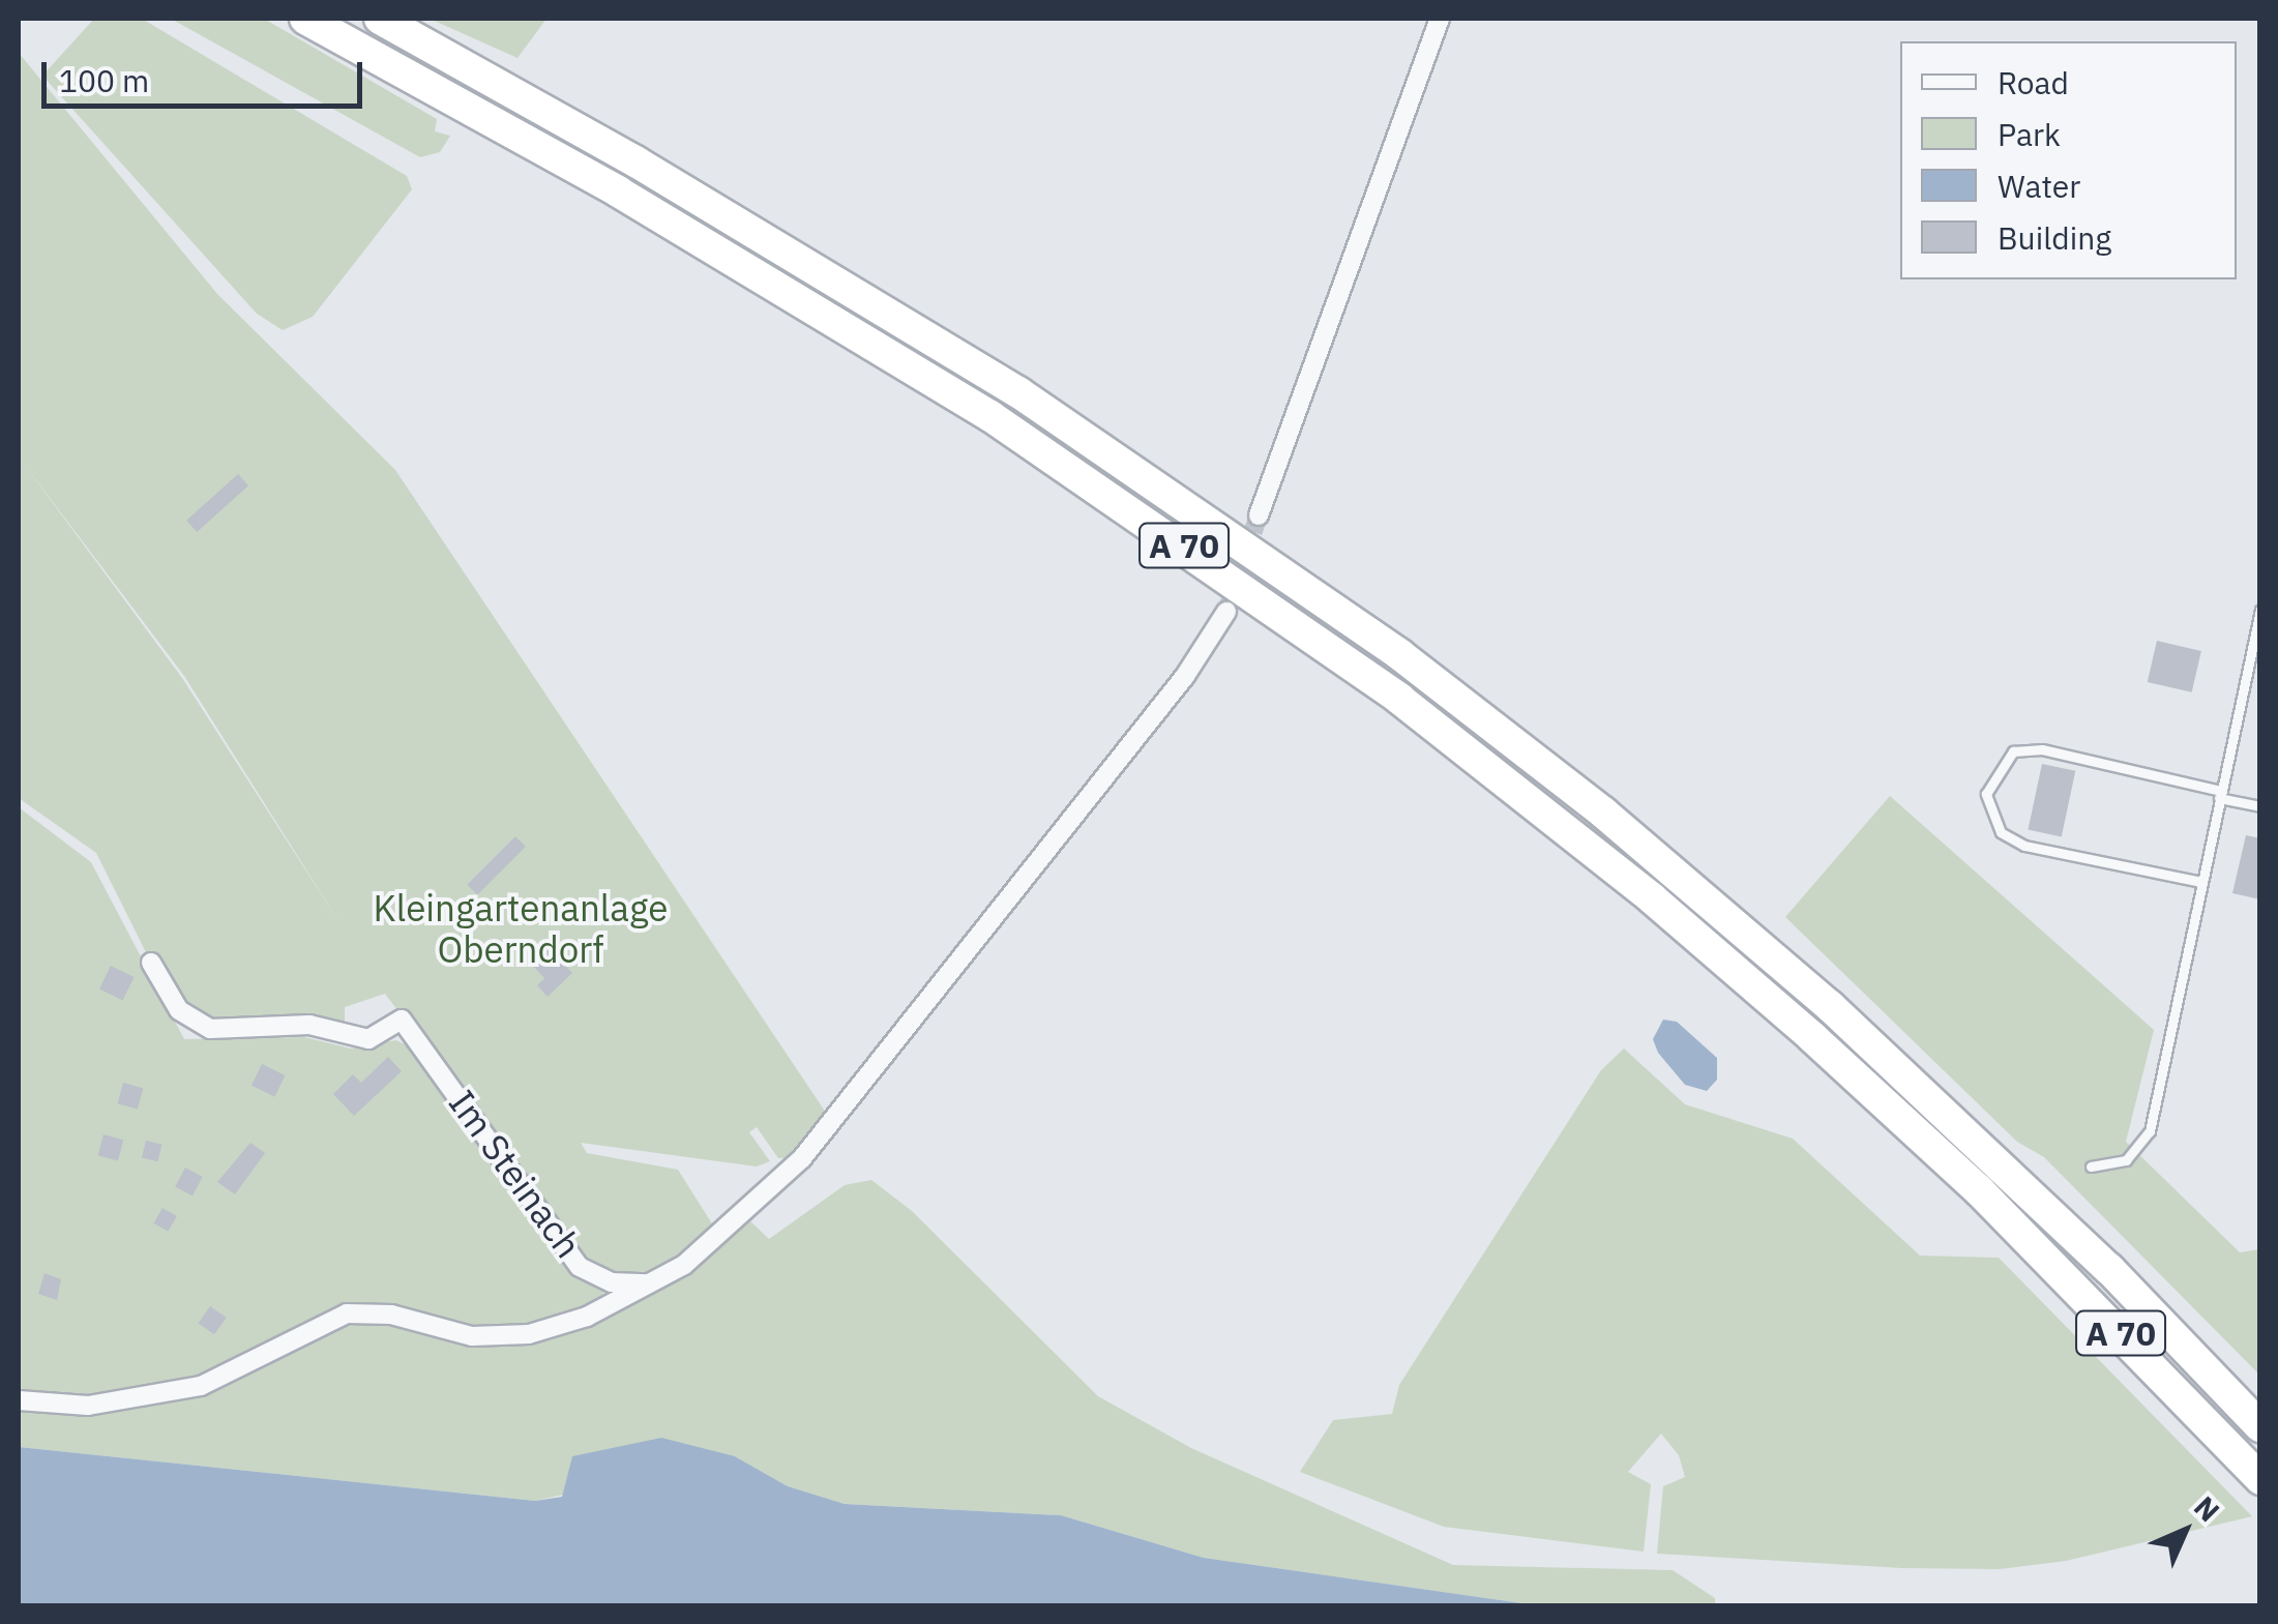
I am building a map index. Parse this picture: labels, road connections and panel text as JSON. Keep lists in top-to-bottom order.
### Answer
{
  "streets": {
    "highway": ["A 70"],
    "street": ["Im Steinach"]
  },
  "parks": ["Kleingartenanlage Oberndorf"],
  "legend": [
    "Road",
    "Park",
    "Water",
    "Building"
  ],
  "scale_bar": "100 m",
  "north": "top right"
}
